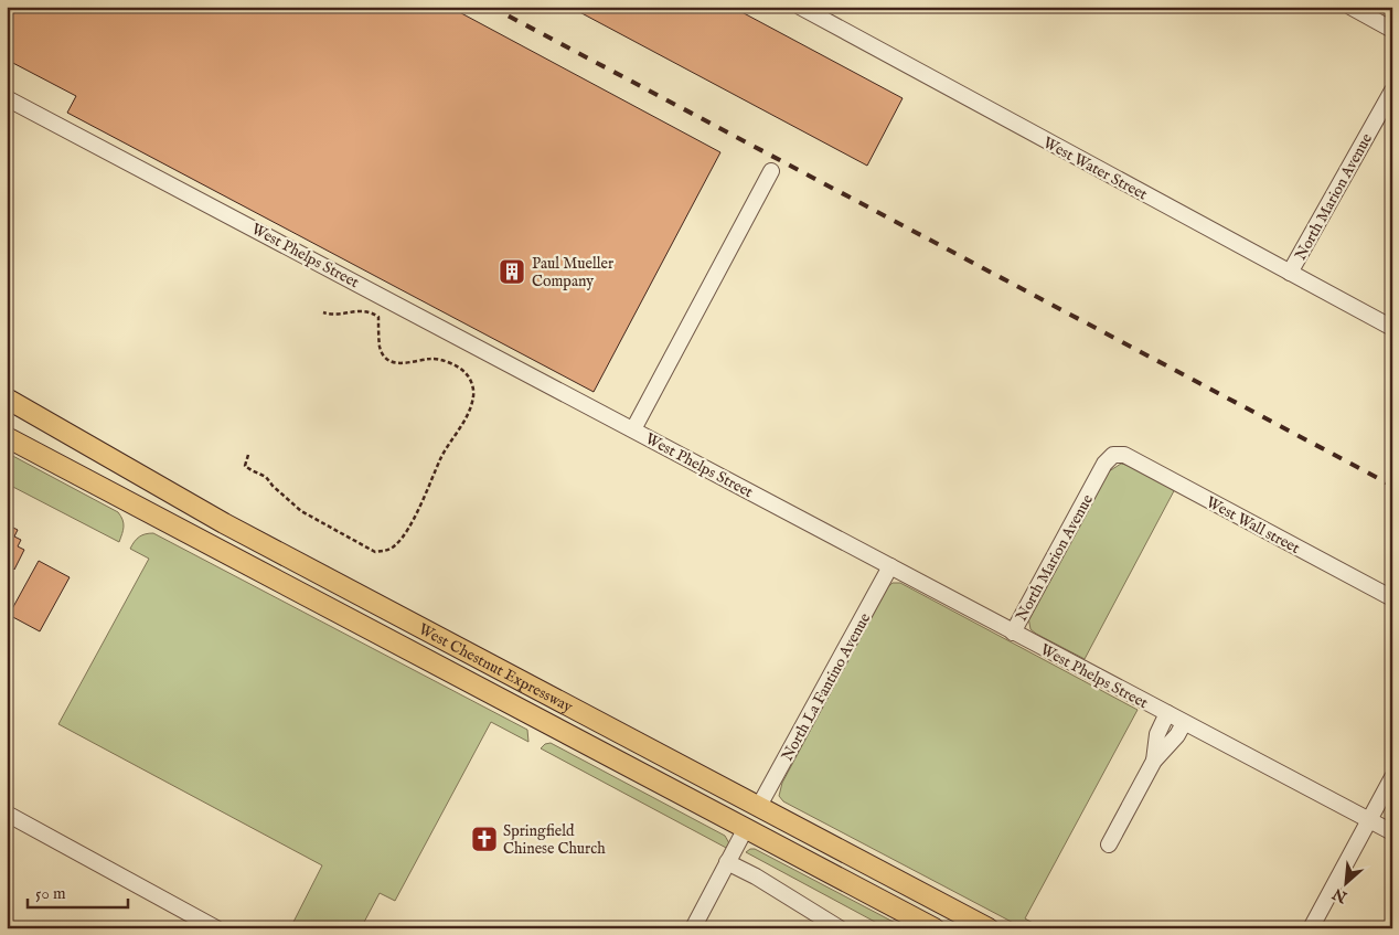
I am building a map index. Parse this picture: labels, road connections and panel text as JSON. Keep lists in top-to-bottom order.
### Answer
{
  "streets": {
    "main road": ["West Chestnut Expressway"],
    "street": [
      "West Water Street",
      "North Marion Avenue",
      "West Phelps Street",
      "West Wall street",
      "North La Fantino Avenue"
    ]
  },
  "crossings": [
    ["West Water Street", "North Marion Avenue"],
    ["North Marion Avenue", "West Phelps Street"],
    ["North Marion Avenue", "West Wall street"],
    ["West Phelps Street", "North La Fantino Avenue"],
    ["West Chestnut Expressway", "North La Fantino Avenue"]
  ],
  "places": {
    "building": ["Paul Mueller Company"],
    "church": ["Springfield Chinese Church"]
  },
  "scale_bar": "50 m",
  "north": "bottom left"
}
